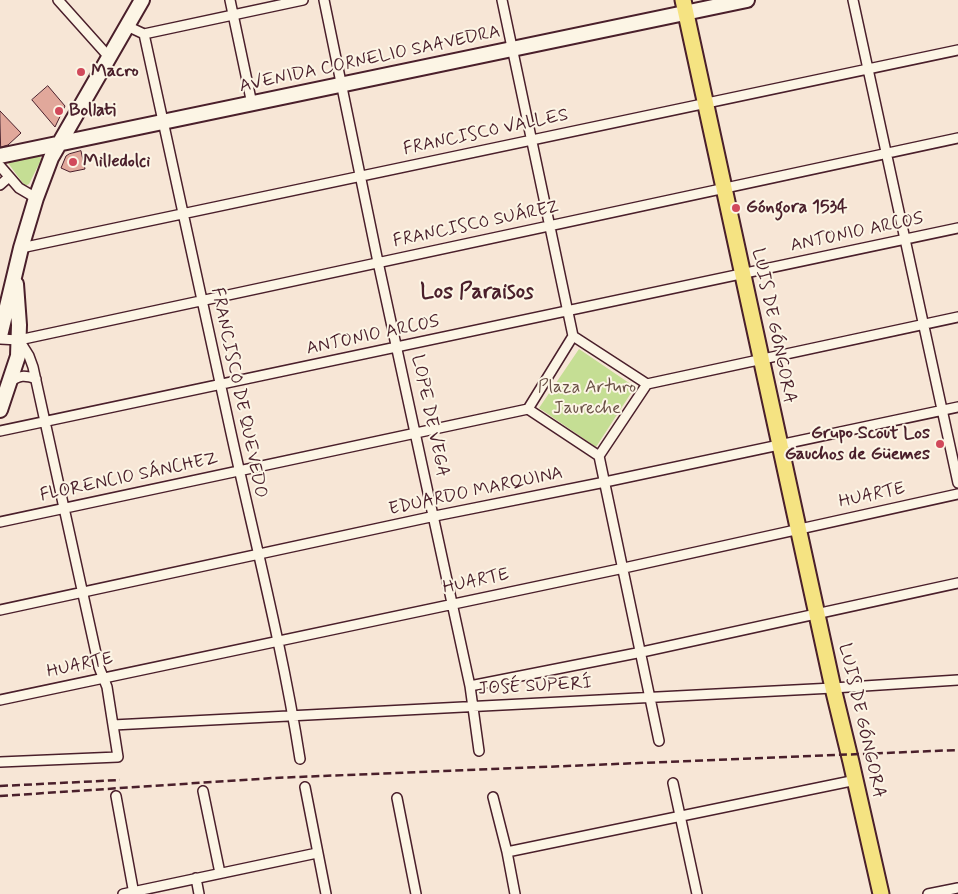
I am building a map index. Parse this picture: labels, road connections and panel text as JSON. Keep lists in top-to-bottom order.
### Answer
{
  "streets": {
    "main road": ["AVENIDA CORNELIO SAAVEDRA", "LUIS DE GÓNGORA"],
    "street": [
      "FRANCISCO VALLES",
      "FRANCISCO SUÁREZ",
      "ANTONIO ARCOS",
      "FRANCISCO DE QUEVEDO",
      "LOPE DE VEGA",
      "FLORENCIO SÁNCHEZ",
      "EDUARDO MARQUINA",
      "HUARTE",
      "JOSÉ SUPERÍ"
    ]
  },
  "crossings": [
    ["AVENIDA CORNELIO SAAVEDRA", "LUIS DE GÓNGORA"],
    ["AVENIDA CORNELIO SAAVEDRA", "FRANCISCO DE QUEVEDO"],
    ["AVENIDA CORNELIO SAAVEDRA", "LOPE DE VEGA"],
    ["FRANCISCO VALLES", "LUIS DE GÓNGORA"],
    ["FRANCISCO VALLES", "FRANCISCO DE QUEVEDO"],
    ["FRANCISCO VALLES", "LOPE DE VEGA"],
    ["FRANCISCO SUÁREZ", "LUIS DE GÓNGORA"],
    ["FRANCISCO SUÁREZ", "FRANCISCO DE QUEVEDO"],
    ["FRANCISCO SUÁREZ", "LOPE DE VEGA"],
    ["ANTONIO ARCOS", "LUIS DE GÓNGORA"],
    ["ANTONIO ARCOS", "FRANCISCO DE QUEVEDO"],
    ["ANTONIO ARCOS", "LOPE DE VEGA"],
    ["LUIS DE GÓNGORA", "EDUARDO MARQUINA"],
    ["LUIS DE GÓNGORA", "HUARTE"],
    ["LUIS DE GÓNGORA", "JOSÉ SUPERÍ"],
    ["FRANCISCO DE QUEVEDO", "FLORENCIO SÁNCHEZ"],
    ["FRANCISCO DE QUEVEDO", "EDUARDO MARQUINA"],
    ["FRANCISCO DE QUEVEDO", "HUARTE"],
    ["FRANCISCO DE QUEVEDO", "JOSÉ SUPERÍ"],
    ["LOPE DE VEGA", "FLORENCIO SÁNCHEZ"],
    ["LOPE DE VEGA", "EDUARDO MARQUINA"],
    ["LOPE DE VEGA", "HUARTE"],
    ["LOPE DE VEGA", "JOSÉ SUPERÍ"]
  ],
  "districts": ["Los Paraisos"],
  "parks": ["Plaza Arturo Jaureche"],
  "places": [
    "Macro",
    "Bollati",
    "Milledolci",
    "Góngora 1534",
    "Grupo Scout Los Gauchos de Güemes"
  ]
}
